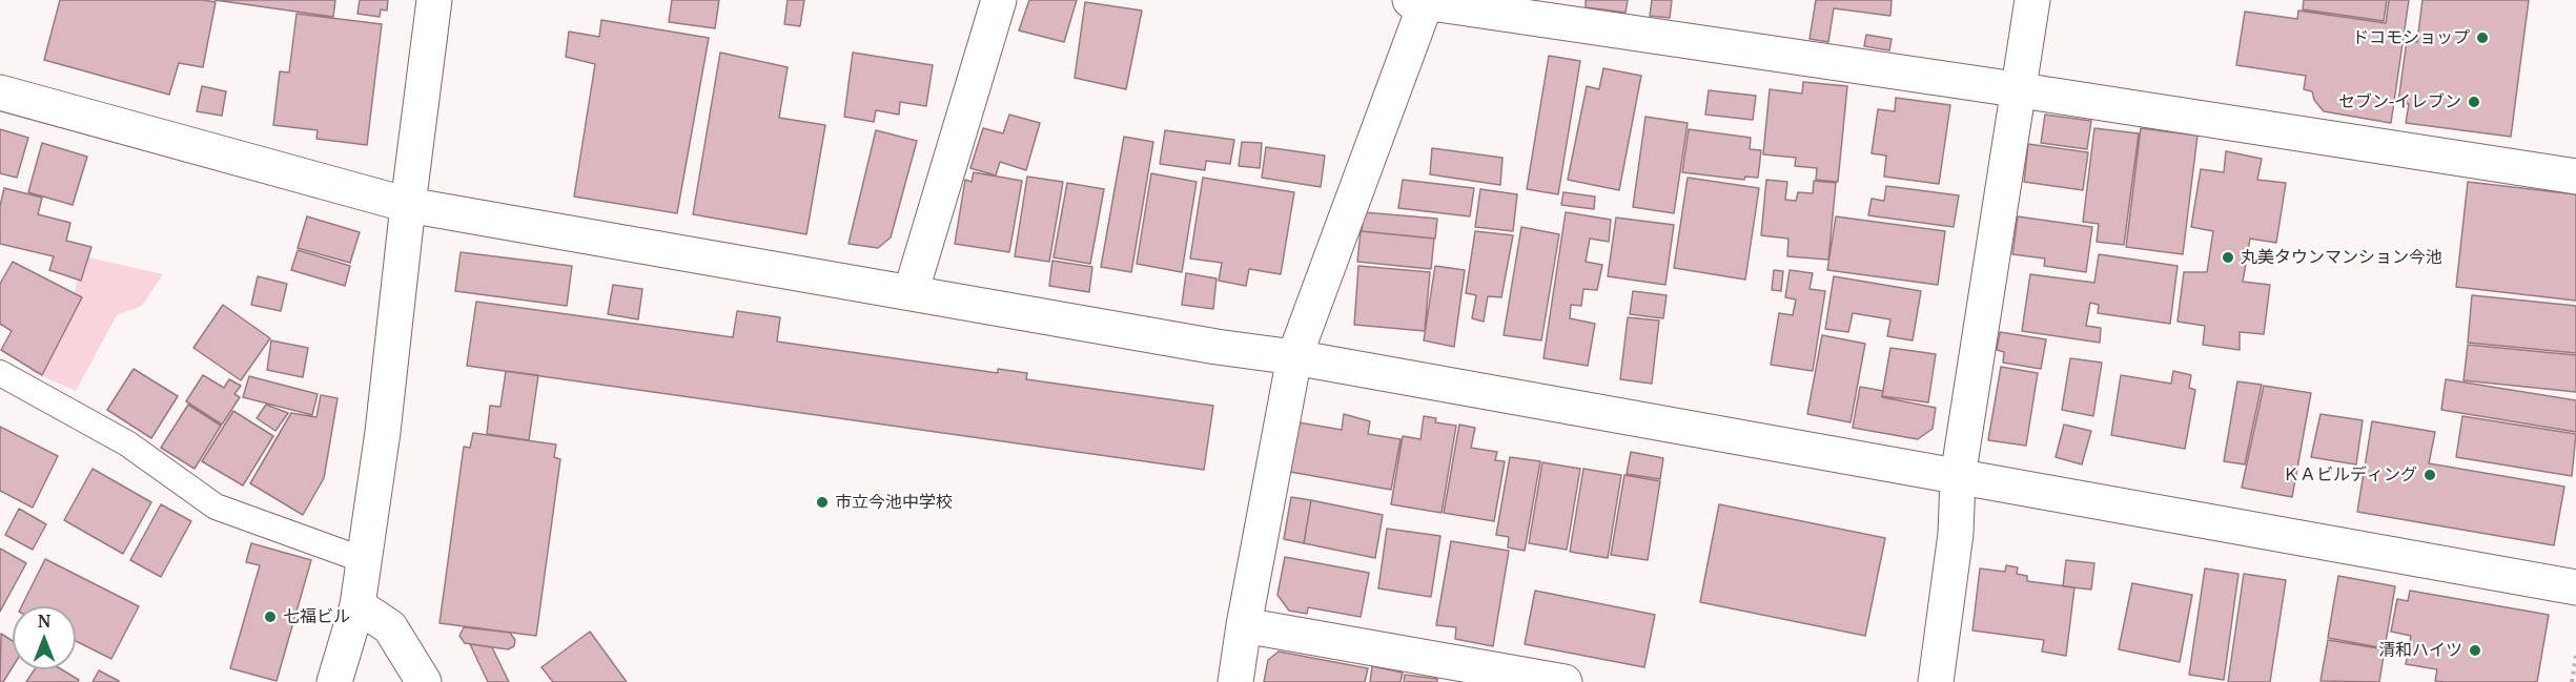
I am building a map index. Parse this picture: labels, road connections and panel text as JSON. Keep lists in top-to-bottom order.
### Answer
{
  "places": [
    "ドコモショップ",
    "セブン-イレブン",
    "丸美タウンマンション今池",
    "ＫＡビルディング",
    "市立今池中学校",
    "七福ビル",
    "清和ハイツ"
  ],
  "north": "top"
}
